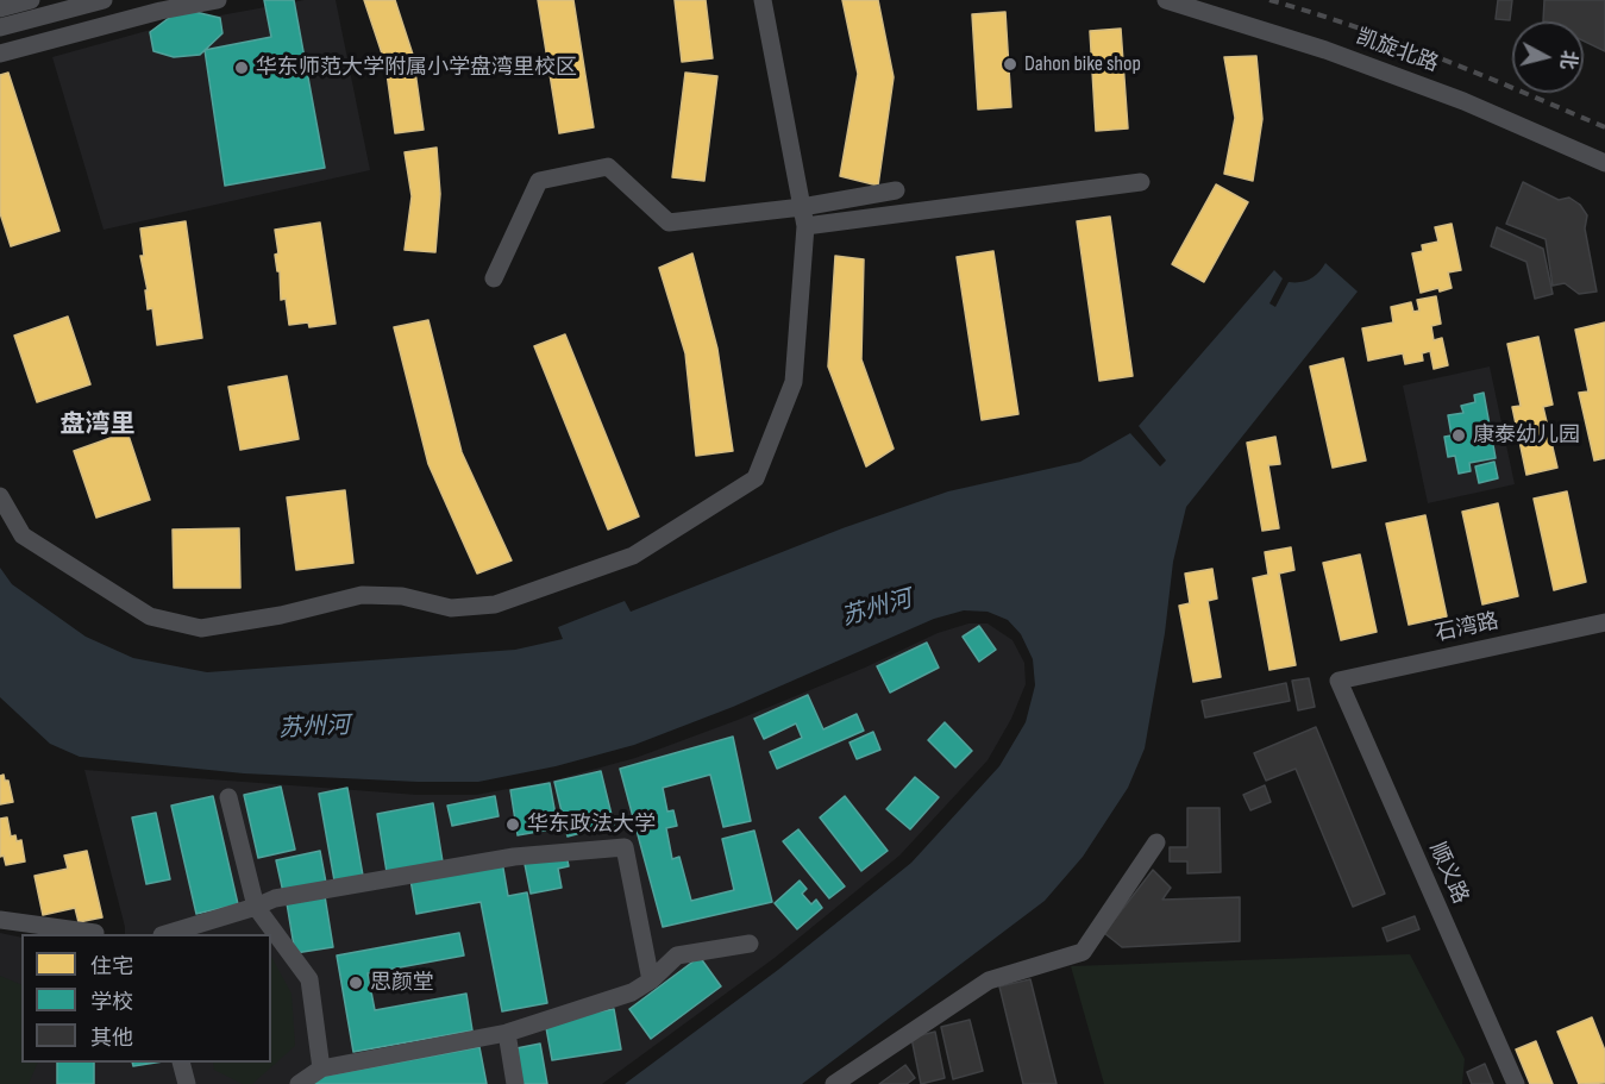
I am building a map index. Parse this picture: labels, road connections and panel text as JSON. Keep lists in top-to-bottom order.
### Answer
{
  "streets": {
    "street": ["凯旋北路", "石湾路", "顺义路"]
  },
  "crossings": [
    ["石湾路", "顺义路"]
  ],
  "districts": ["盘湾里"],
  "water": ["苏州河"],
  "places": [
    "Dahon bike shop",
    "华东师范大学附属小学盘湾里校区",
    "康泰幼儿园",
    "华东政法大学",
    "思颜堂"
  ],
  "legend": ["住宅", "学校", "其他"],
  "north": "right"
}
